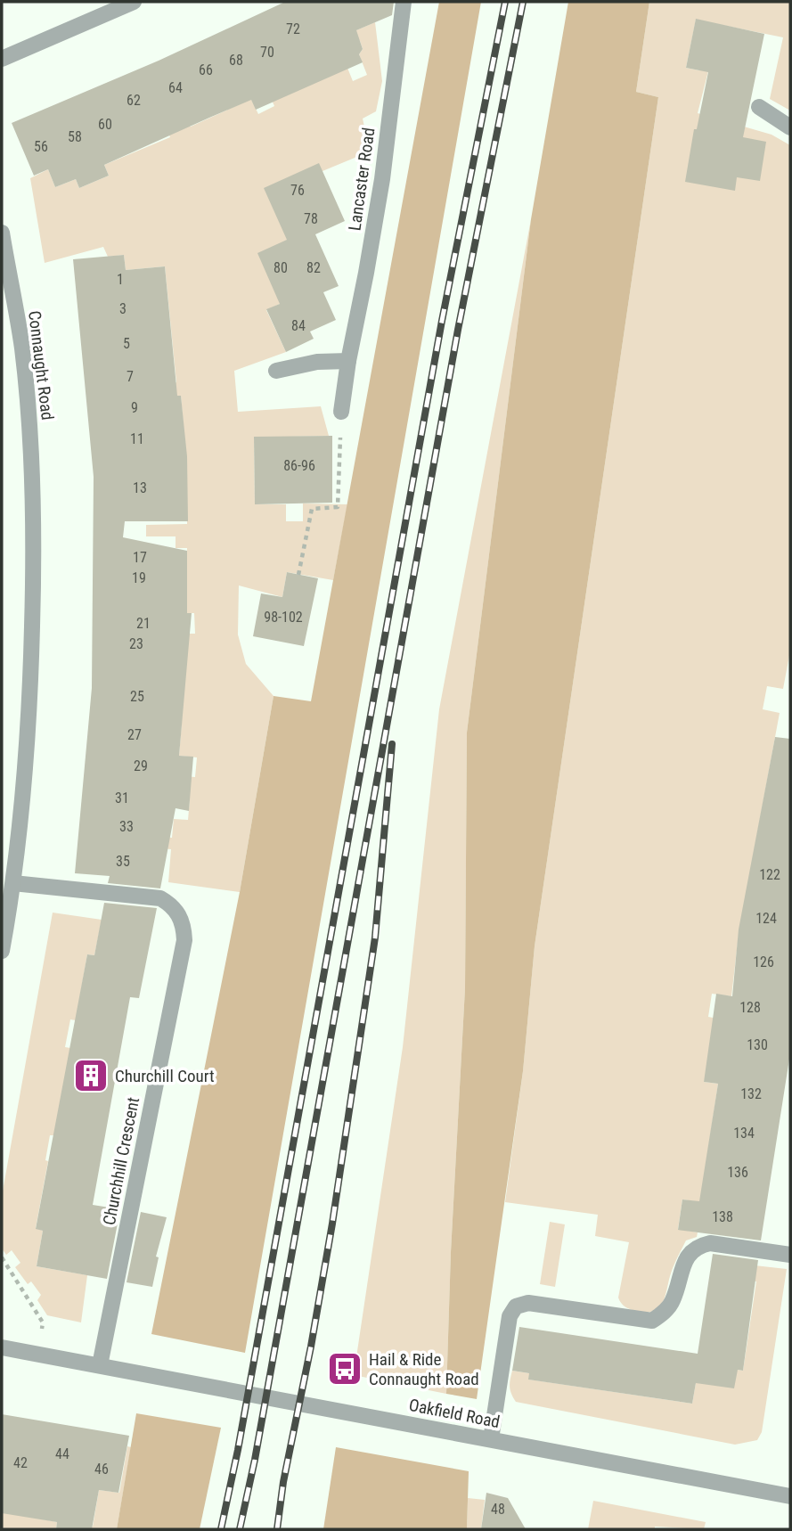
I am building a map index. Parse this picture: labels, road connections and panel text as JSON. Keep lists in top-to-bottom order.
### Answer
{
  "streets": {
    "street": [
      "Lancaster Road",
      "Connaught Road",
      "Churchhill Crescent",
      "Oakfield Road"
    ]
  },
  "crossings": [
    ["Connaught Road", "Churchhill Crescent"],
    ["Churchhill Crescent", "Oakfield Road"]
  ],
  "places": {
    "building": ["Churchill Court"],
    "bus stop": ["Hail & Ride Connaught Road"]
  },
  "house_numbers": [
    "72",
    "70",
    "68",
    "66",
    "64",
    "62",
    "60",
    "58",
    "56",
    "76",
    "78",
    "80",
    "82",
    "1",
    "3",
    "84",
    "5",
    "7",
    "9",
    "11",
    "86-96",
    "13",
    "17",
    "19",
    "98-102",
    "21",
    "23",
    "25",
    "27",
    "29",
    "31",
    "33",
    "35",
    "122",
    "124",
    "126",
    "128",
    "130",
    "132",
    "134",
    "136",
    "138",
    "44",
    "42",
    "46",
    "48"
  ]
}
